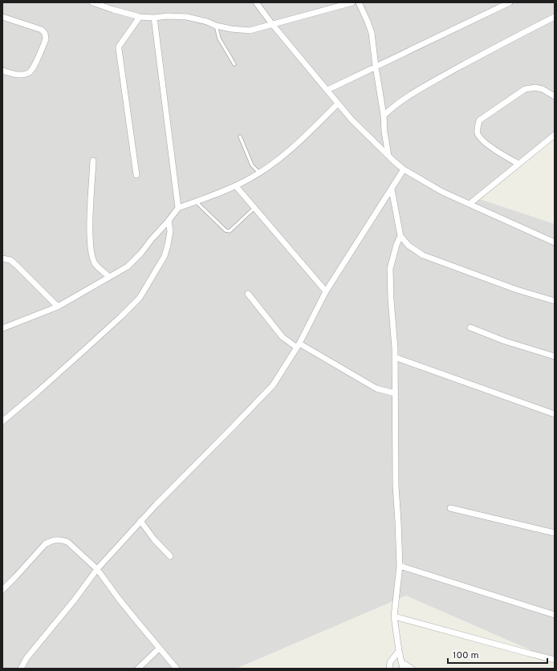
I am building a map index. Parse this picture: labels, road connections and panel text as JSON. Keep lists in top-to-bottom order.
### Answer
{
  "scale_bar": "100 m"
}
